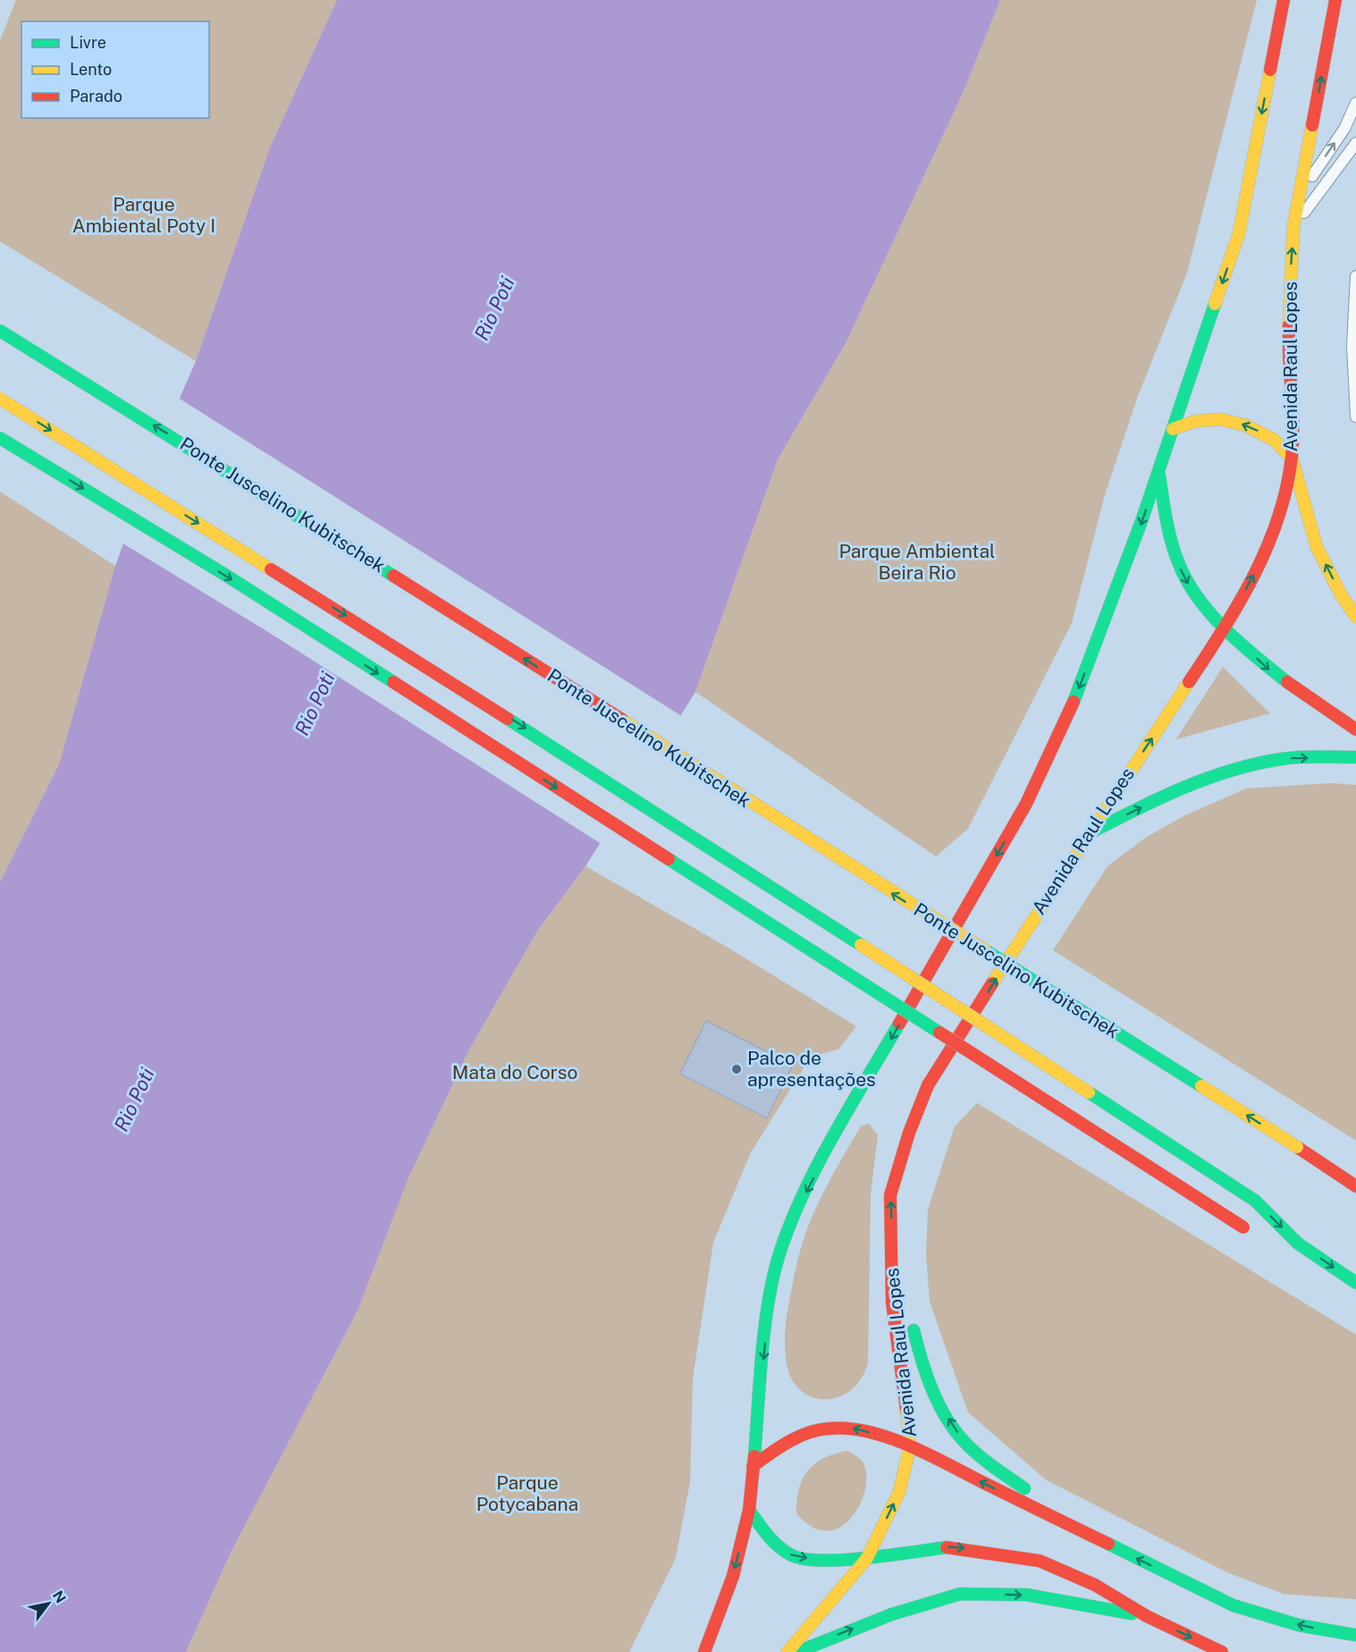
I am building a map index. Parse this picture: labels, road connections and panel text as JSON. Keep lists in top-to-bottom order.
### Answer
{
  "streets": {
    "main road": ["Avenida Raul Lopes", "Ponte Juscelino Kubitschek"]
  },
  "water": ["Rio Poti"],
  "parks": [
    "Parque Ambiental Poty I",
    "Parque Ambiental Beira Rio",
    "Mata do Corso",
    "Parque Potycabana"
  ],
  "places": ["Palco de apresentações"],
  "legend": ["Livre", "Lento", "Parado"],
  "north": "top right"
}
